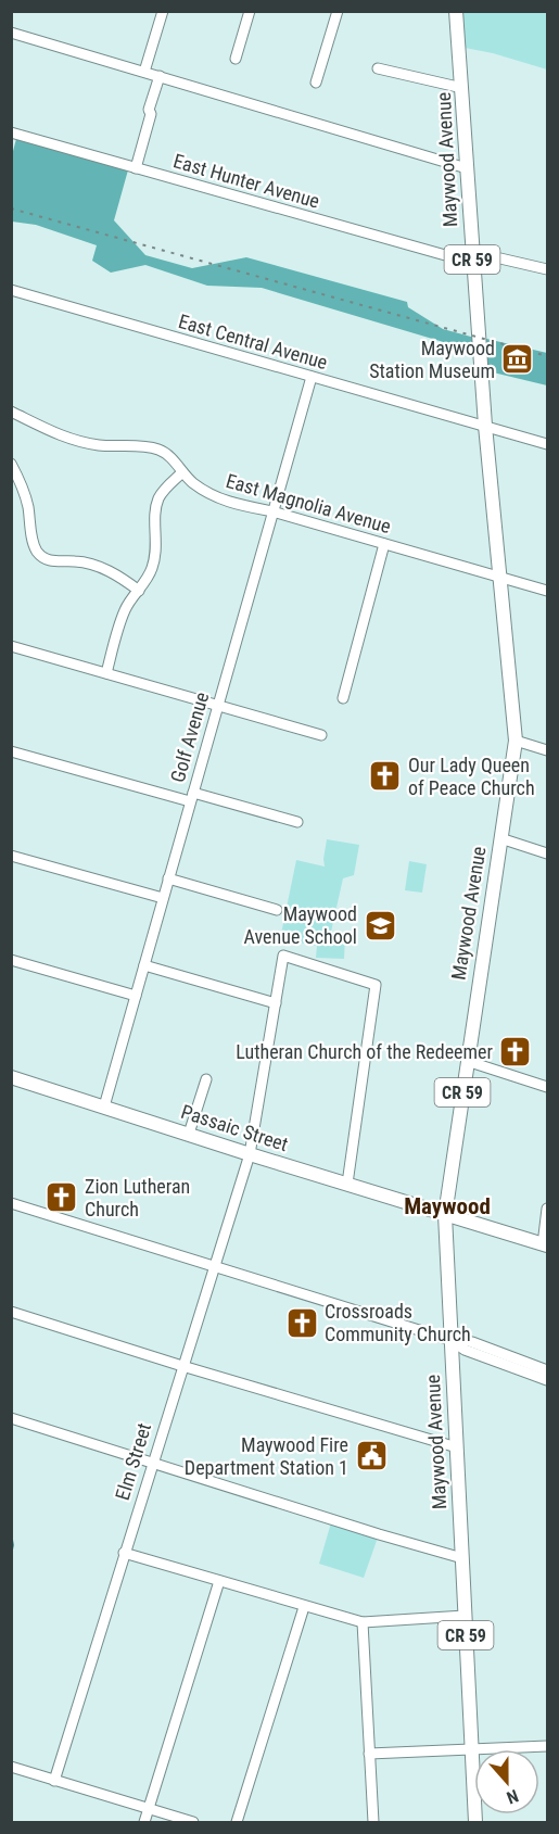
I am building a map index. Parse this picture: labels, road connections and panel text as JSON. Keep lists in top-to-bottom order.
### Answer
{
  "streets": {
    "main road": ["Maywood Avenue", "CR 59", "Passaic Street"],
    "street": [
      "East Hunter Avenue",
      "East Central Avenue",
      "East Magnolia Avenue",
      "Golf Avenue",
      "Elm Street"
    ]
  },
  "crossings": [
    ["Maywood Avenue", "East Hunter Avenue"],
    ["Maywood Avenue", "East Central Avenue"],
    ["Maywood Avenue", "East Magnolia Avenue"],
    ["Maywood Avenue", "Passaic Street"],
    ["East Central Avenue", "Golf Avenue"],
    ["East Magnolia Avenue", "Golf Avenue"],
    ["Golf Avenue", "Passaic Street"],
    ["Passaic Street", "Elm Street"]
  ],
  "districts": ["Maywood"],
  "places": {
    "museum": ["Maywood Station Museum"],
    "church": [
      "Our Lady Queen of Peace Church",
      "Lutheran Church of the Redeemer",
      "Zion Lutheran Church",
      "Crossroads Community Church"
    ],
    "school or university": ["Maywood Avenue School"],
    "public building": ["Maywood Fire Department Station 1"]
  },
  "north": "bottom"
}
